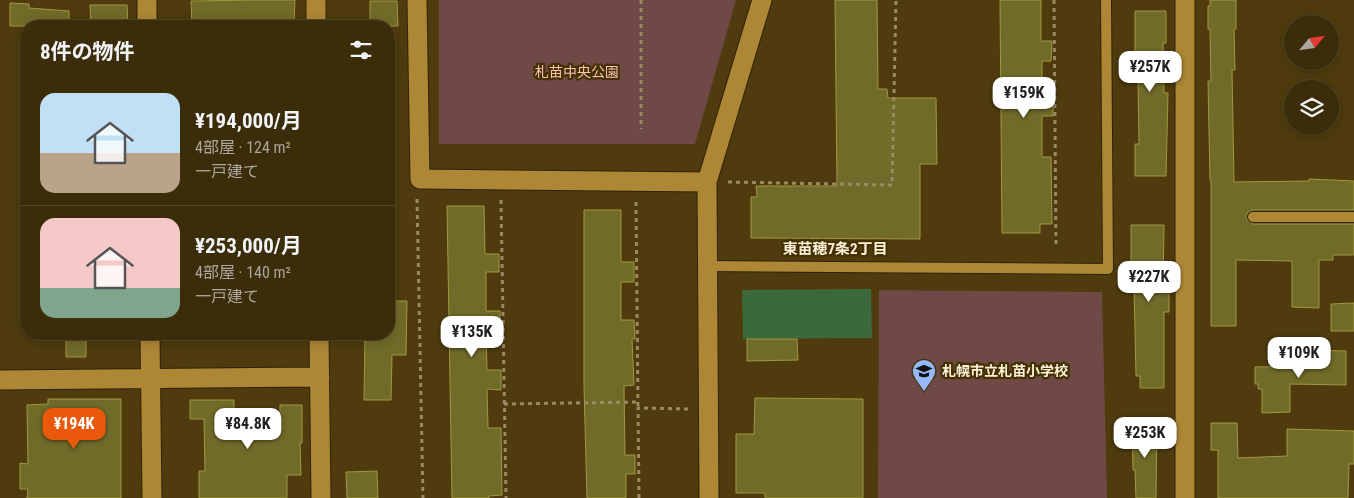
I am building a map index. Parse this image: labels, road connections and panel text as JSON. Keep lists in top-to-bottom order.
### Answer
{
  "districts": ["東苗穂7条2丁目"],
  "parks": ["札苗中央公園"],
  "places": {
    "school or university": ["札幌市立札苗小学校"]
  },
  "north": "top right",
  "page": {
    "heading": "8件の物件",
    "price": [
      "¥257K",
      "¥159K",
      "¥227K",
      "¥135K",
      "¥109K",
      "¥194K",
      "¥84.8K",
      "¥253K"
    ],
    "list": [
      {
        "name": "¥194,000/月",
        "note": "4部屋 · 124 m² · 一戸建て"
      },
      {
        "name": "¥253,000/月",
        "note": "4部屋 · 140 m² · 一戸建て"
      }
    ]
  }
}
